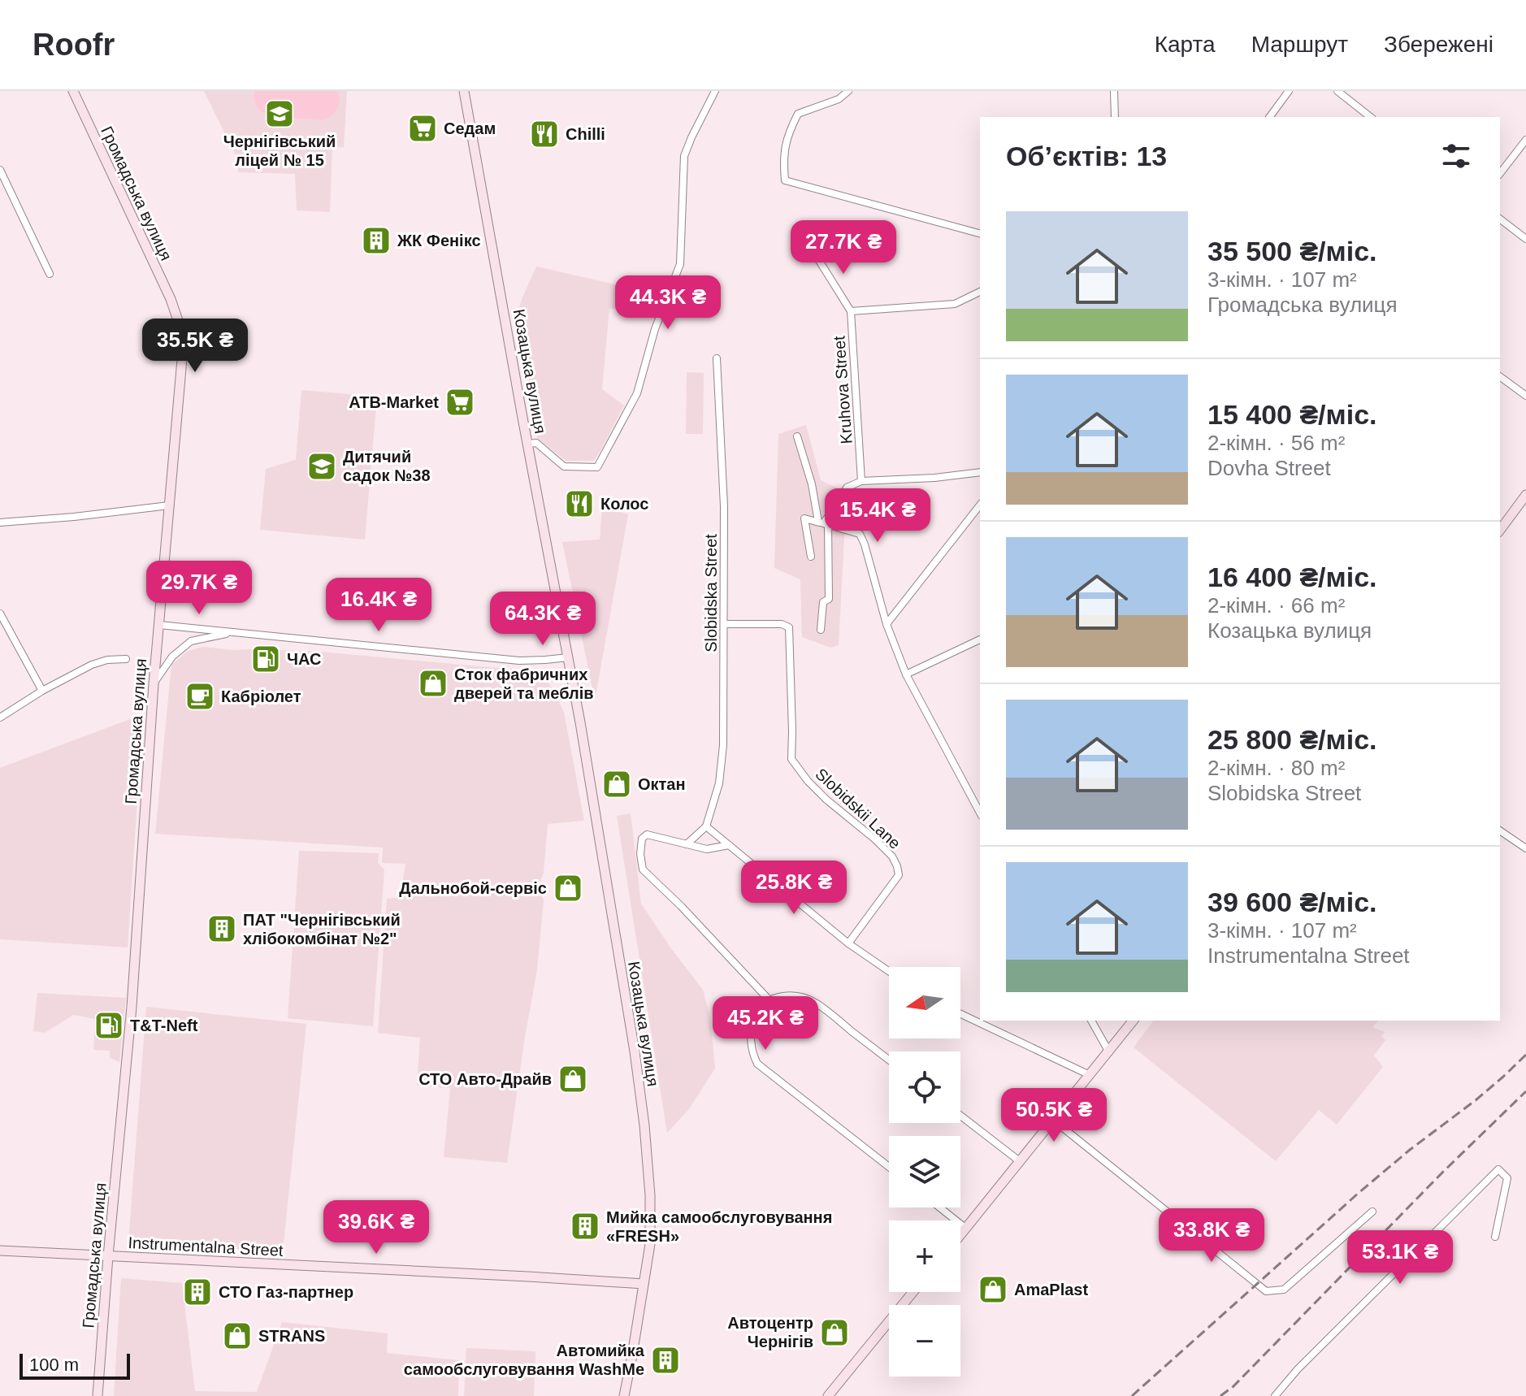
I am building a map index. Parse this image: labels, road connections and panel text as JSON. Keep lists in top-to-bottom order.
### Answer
{
  "streets": {
    "street": [
      "Громадська вулиця",
      "Козацька вулиця",
      "Kruhova Street",
      "Slobidska Street",
      "Slobidskii Lane",
      "Instrumentalna Street"
    ]
  },
  "crossings": [
    ["Громадська вулиця", "Instrumentalna Street"],
    ["Козацька вулиця", "Instrumentalna Street"],
    ["Slobidska Street", "Slobidskii Lane"]
  ],
  "places": {
    "school or university": ["Чернігівський ліцей № 15", "Дитячий садок №38"],
    "supermarket": ["Седам", "ATB-Market"],
    "restaurant": ["Chilli", "Колос"],
    "building": [
      "ЖК Фенікс",
      "ПАТ \"Чернігівський хлібокомбінат №2\"",
      "Мийка самообслуговування «FRESH»",
      "СТО Газ-партнер",
      "Автомийка самообслуговування WashMe"
    ],
    "fuel station": ["ЧАС", "T&T-Neft"],
    "shop": [
      "Сток фабричних дверей та меблів",
      "Октан",
      "Дальнобой-сервіс",
      "СТО Авто-Драйв",
      "AmaPlast",
      "Автоцентр Чернігів",
      "STRANS"
    ],
    "cafe": ["Кабріолет"]
  },
  "scale_bar": "100 m",
  "north": "left",
  "page": {
    "header": "Roofr",
    "nav": ["Карта", "Маршрут", "Збережені"],
    "heading": "Об’єктів: 13",
    "list": [
      {
        "name": "35 500 ₴/міс.",
        "note": "3-кімн. · 107 m² · Громадська вулиця"
      },
      {
        "name": "15 400 ₴/міс.",
        "note": "2-кімн. · 56 m² · Dovha Street"
      },
      {
        "name": "16 400 ₴/міс.",
        "note": "2-кімн. · 66 m² · Козацька вулиця"
      },
      {
        "name": "25 800 ₴/міс.",
        "note": "2-кімн. · 80 m² · Slobidska Street"
      },
      {
        "name": "39 600 ₴/міс.",
        "note": "3-кімн. · 107 m² · Instrumentalna Street"
      }
    ],
    "price": [
      "27.7K ₴",
      "44.3K ₴",
      "35.5K ₴",
      "15.4K ₴",
      "29.7K ₴",
      "16.4K ₴",
      "64.3K ₴",
      "25.8K ₴",
      "45.2K ₴",
      "50.5K ₴",
      "39.6K ₴",
      "33.8K ₴",
      "53.1K ₴"
    ],
    "map_buttons": ["+", "−"],
    "scale": "100 m"
  }
}
